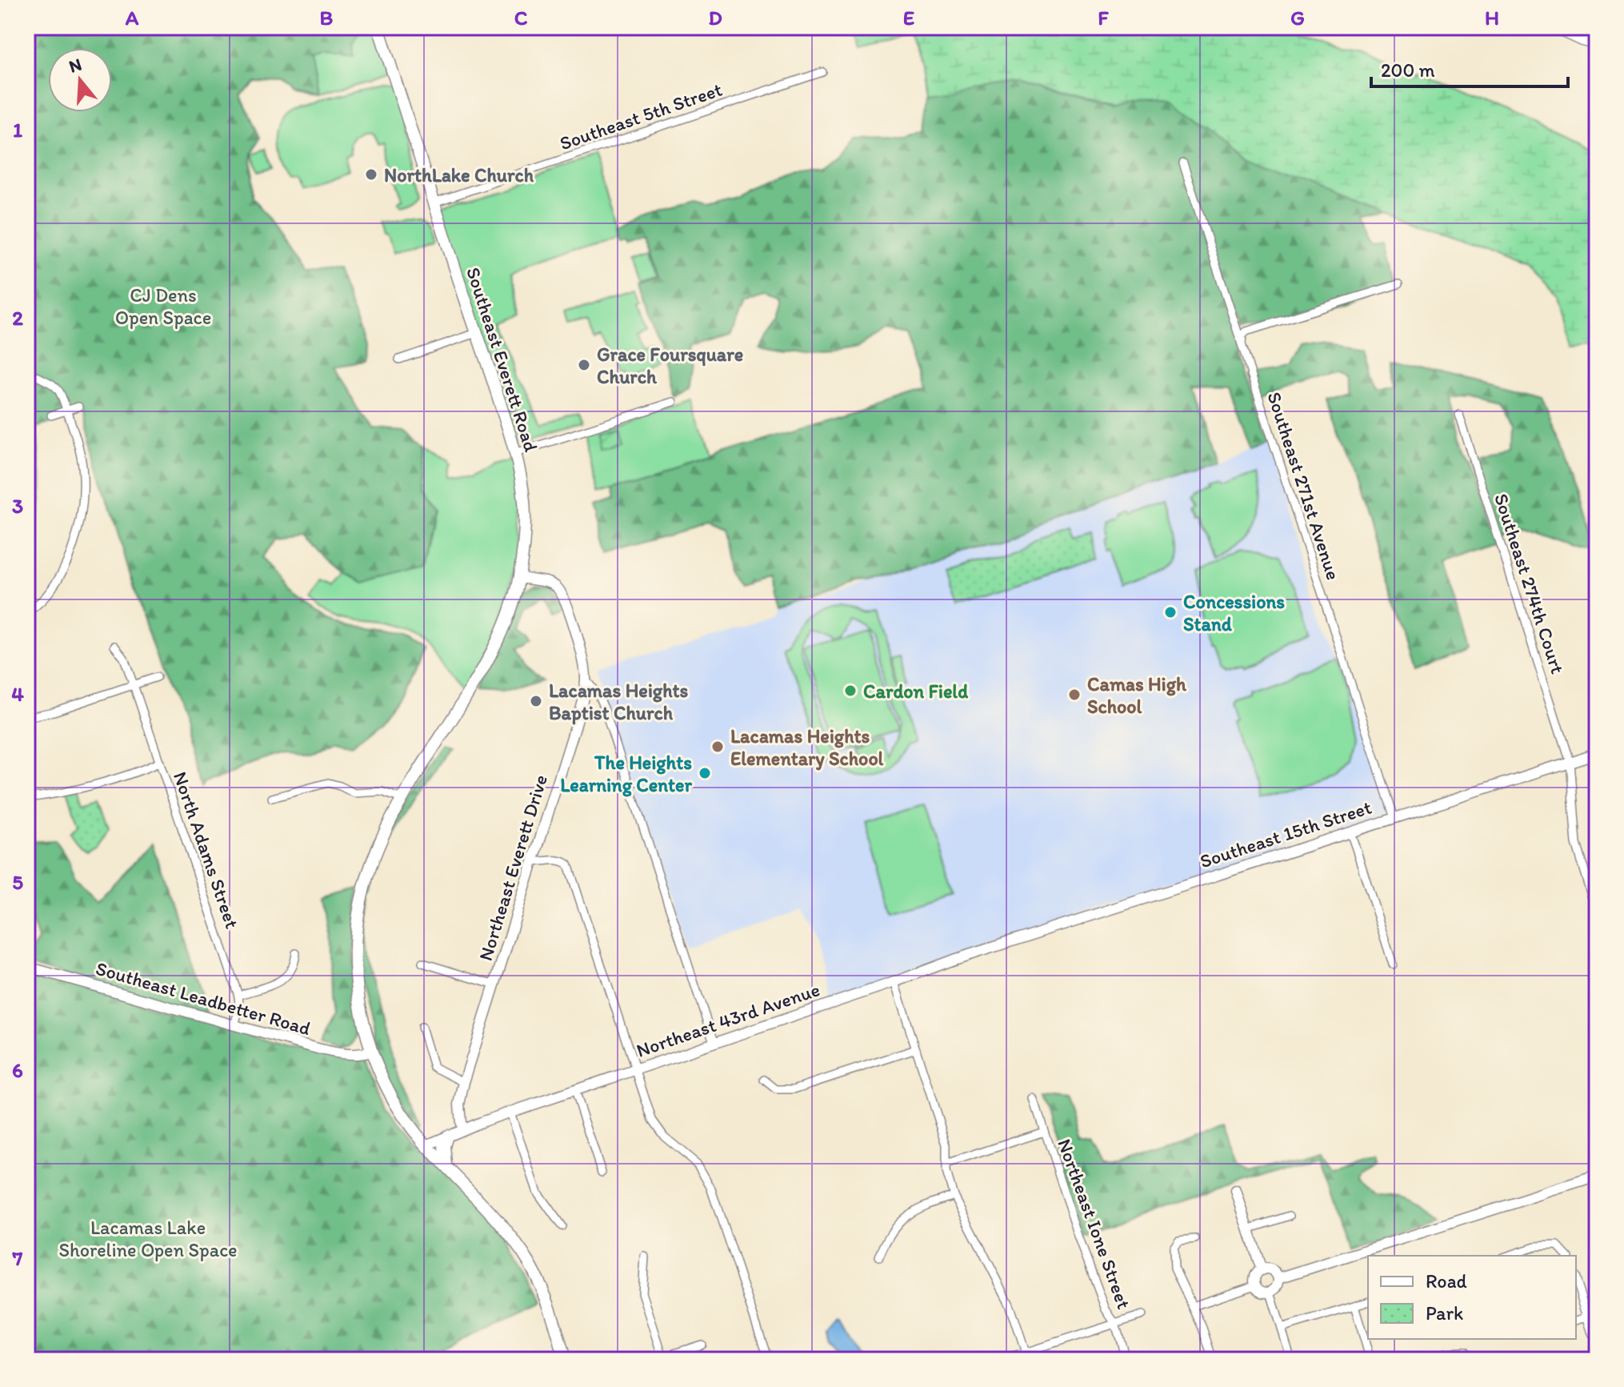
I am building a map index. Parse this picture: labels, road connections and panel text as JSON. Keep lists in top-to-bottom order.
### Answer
{
  "streets": {
    "main road": ["Southeast Everett Road"],
    "street": [
      "Southeast 5th Street",
      "Southeast 271st Avenue",
      "Southeast 274th Court",
      "Southeast 15th Street",
      "North Adams Street",
      "Northeast Everett Drive",
      "Southeast Leadbetter Road",
      "Northeast 43rd Avenue",
      "Northeast Ione Street"
    ]
  },
  "crossings": [
    ["Southeast 5th Street", "Southeast Everett Road"],
    ["Southeast Everett Road", "Northeast Everett Drive"],
    ["Southeast Everett Road", "Southeast Leadbetter Road"],
    ["Southeast Everett Road", "Northeast 43rd Avenue"],
    ["Southeast 271st Avenue", "Southeast 15th Street"],
    ["Southeast 274th Court", "Southeast 15th Street"],
    ["Southeast 15th Street", "Northeast 43rd Avenue"],
    ["North Adams Street", "Southeast Leadbetter Road"],
    ["Northeast Everett Drive", "Northeast 43rd Avenue"]
  ],
  "parks": ["CJ Dens Open Space", "Lacamas Lake Shoreline Open Space"],
  "places": [
    "NorthLake Church",
    "Grace Foursquare Church",
    "Concessions Stand",
    "Cardon Field",
    "Camas High School",
    "Lacamas Heights Baptist Church",
    "Lacamas Heights Elementary School",
    "The Heights Learning Center"
  ],
  "legend": ["Road", "Park"],
  "scale_bar": "200 m",
  "north": "top",
  "grid": {
    "columns": [
      "A",
      "B",
      "C",
      "D",
      "E",
      "F",
      "G",
      "H"
    ],
    "rows": [
      "1",
      "2",
      "3",
      "4",
      "5",
      "6",
      "7"
    ]
  }
}
